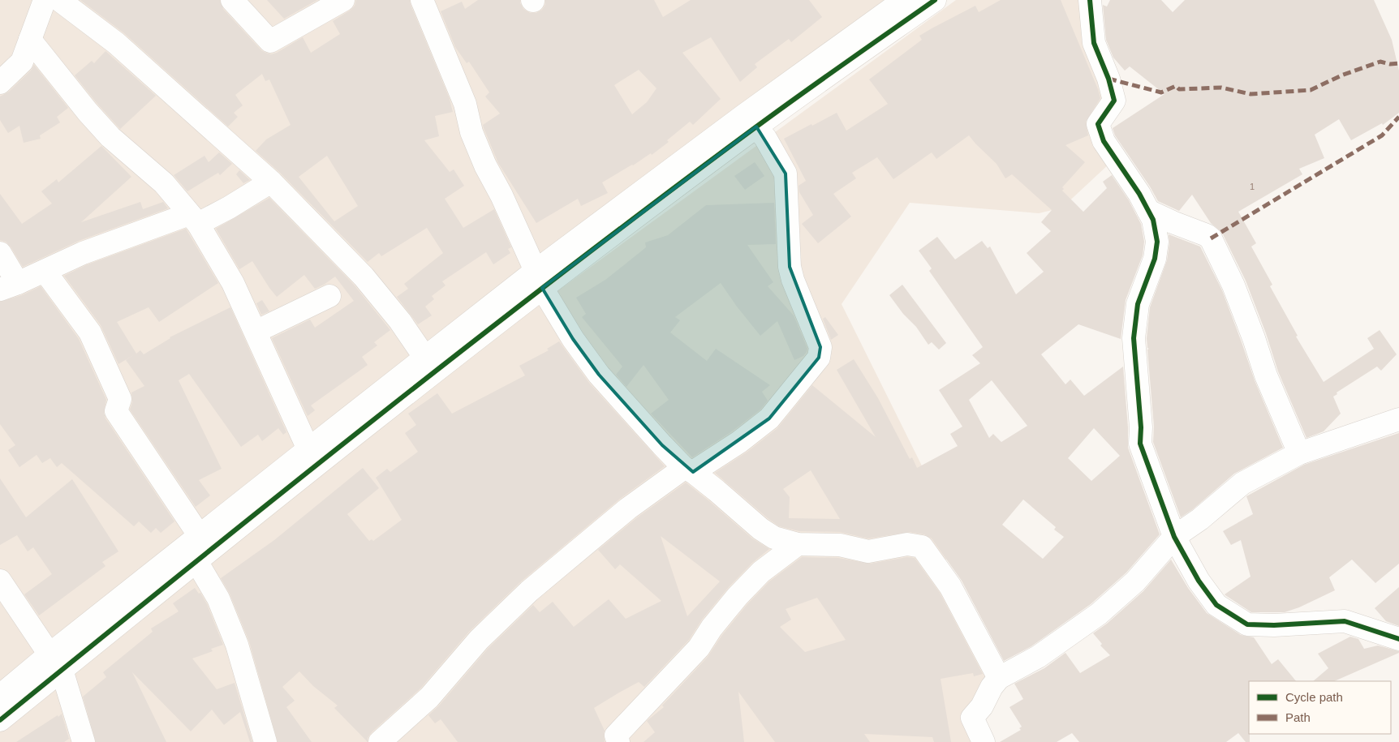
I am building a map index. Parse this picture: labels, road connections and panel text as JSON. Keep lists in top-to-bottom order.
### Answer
{
  "house_numbers": ["1"],
  "legend": ["Cycle path", "Path"]
}
